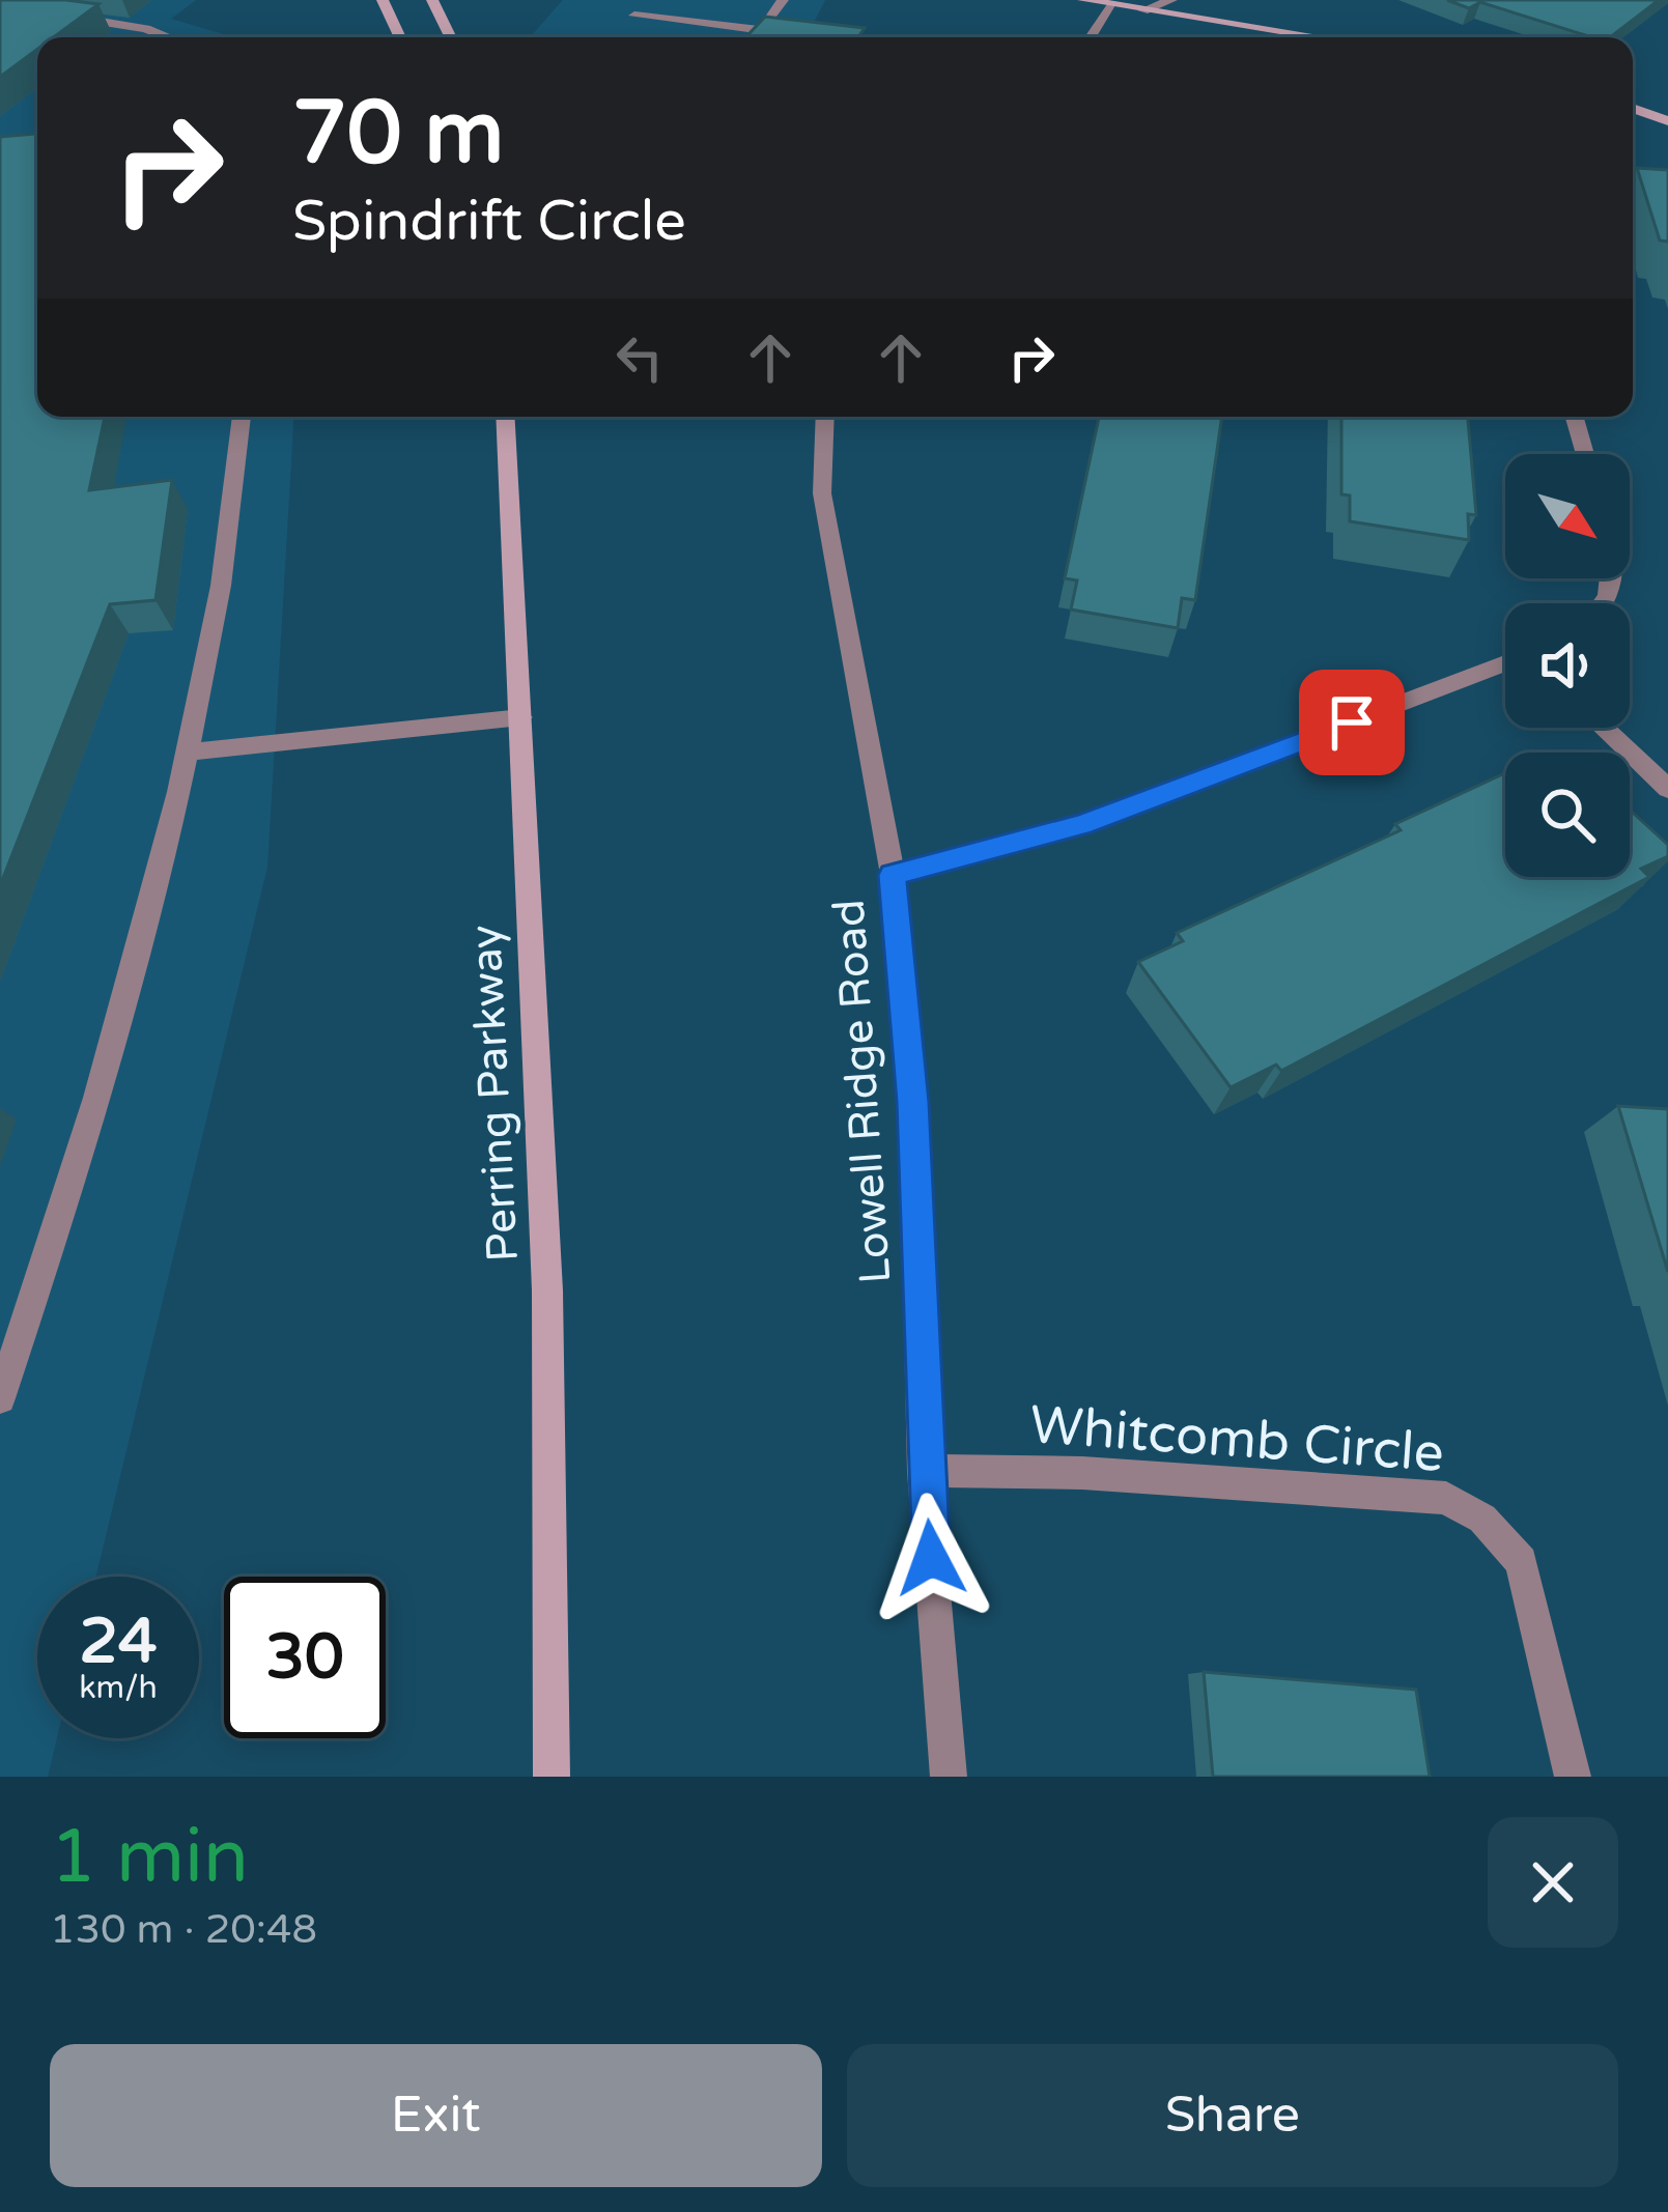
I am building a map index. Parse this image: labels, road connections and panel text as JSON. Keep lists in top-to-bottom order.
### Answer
{
  "streets": {
    "street": ["Lowell Ridge Road", "Perring Parkway", "Whitcomb Circle"]
  },
  "crossings": [
    ["Lowell Ridge Road", "Whitcomb Circle"]
  ],
  "north": "bottom right",
  "page": {
    "turn": ["70 m", "Spindrift Circle"],
    "speed": "24 km/h",
    "limit": "30",
    "heading": ["1 min", "130 m · 20:48"],
    "buttons": ["Exit", "Share"]
  }
}
